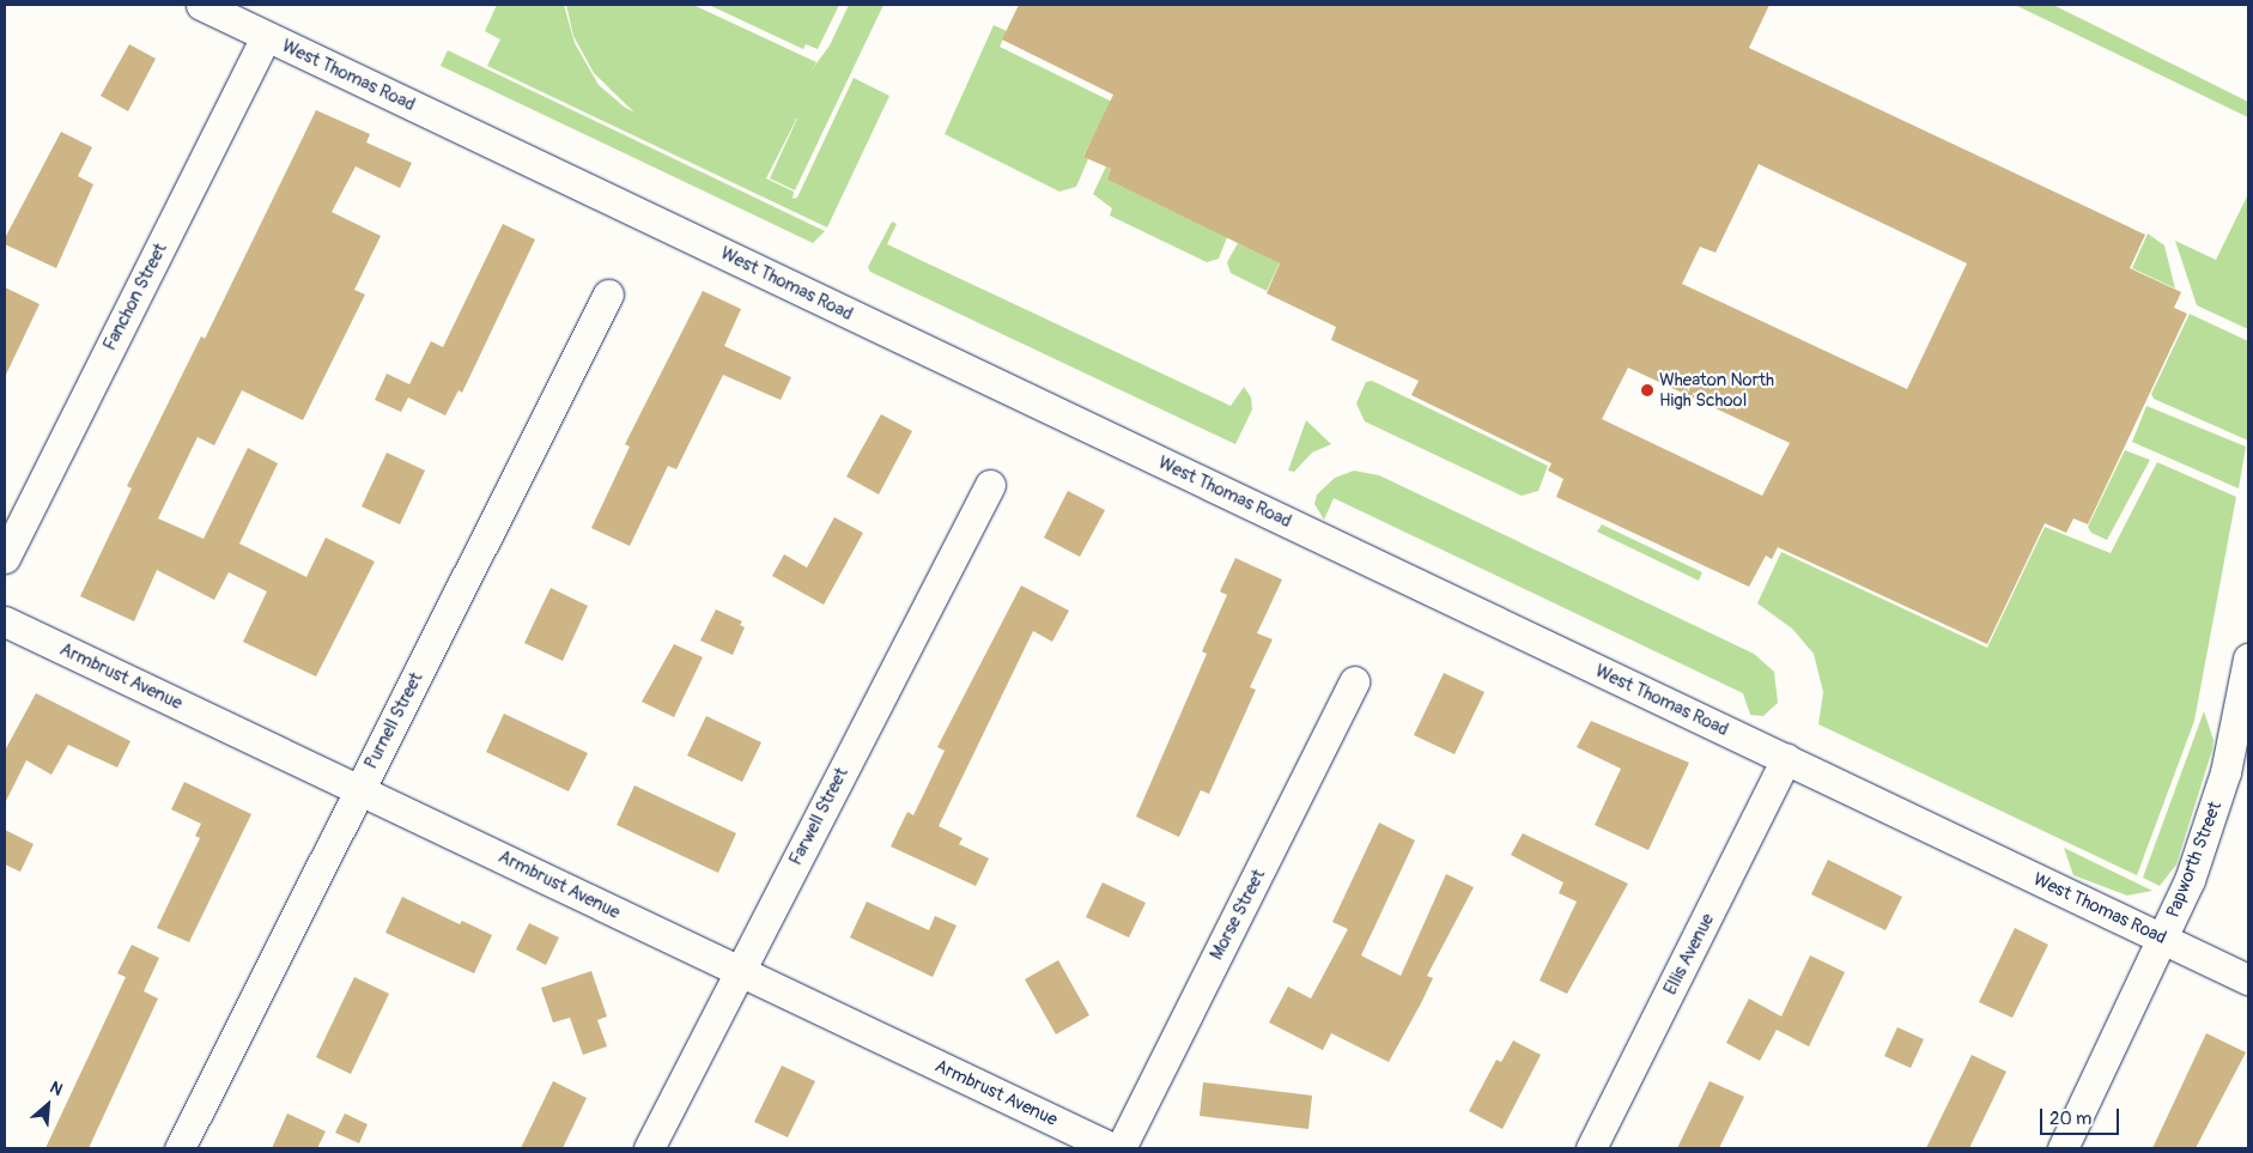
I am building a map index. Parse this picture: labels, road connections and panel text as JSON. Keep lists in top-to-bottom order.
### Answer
{
  "streets": {
    "street": [
      "West Thomas Road",
      "Fanchon Street",
      "Armbrust Avenue",
      "Purnell Street",
      "Farwell Street",
      "Papworth Street",
      "Morse Street",
      "Ellis Avenue"
    ]
  },
  "crossings": [
    ["West Thomas Road", "Fanchon Street"],
    ["West Thomas Road", "Papworth Street"],
    ["West Thomas Road", "Ellis Avenue"],
    ["Armbrust Avenue", "Purnell Street"],
    ["Armbrust Avenue", "Farwell Street"]
  ],
  "places": ["Wheaton North High School"],
  "scale_bar": "20 m",
  "north": "top right"
}
